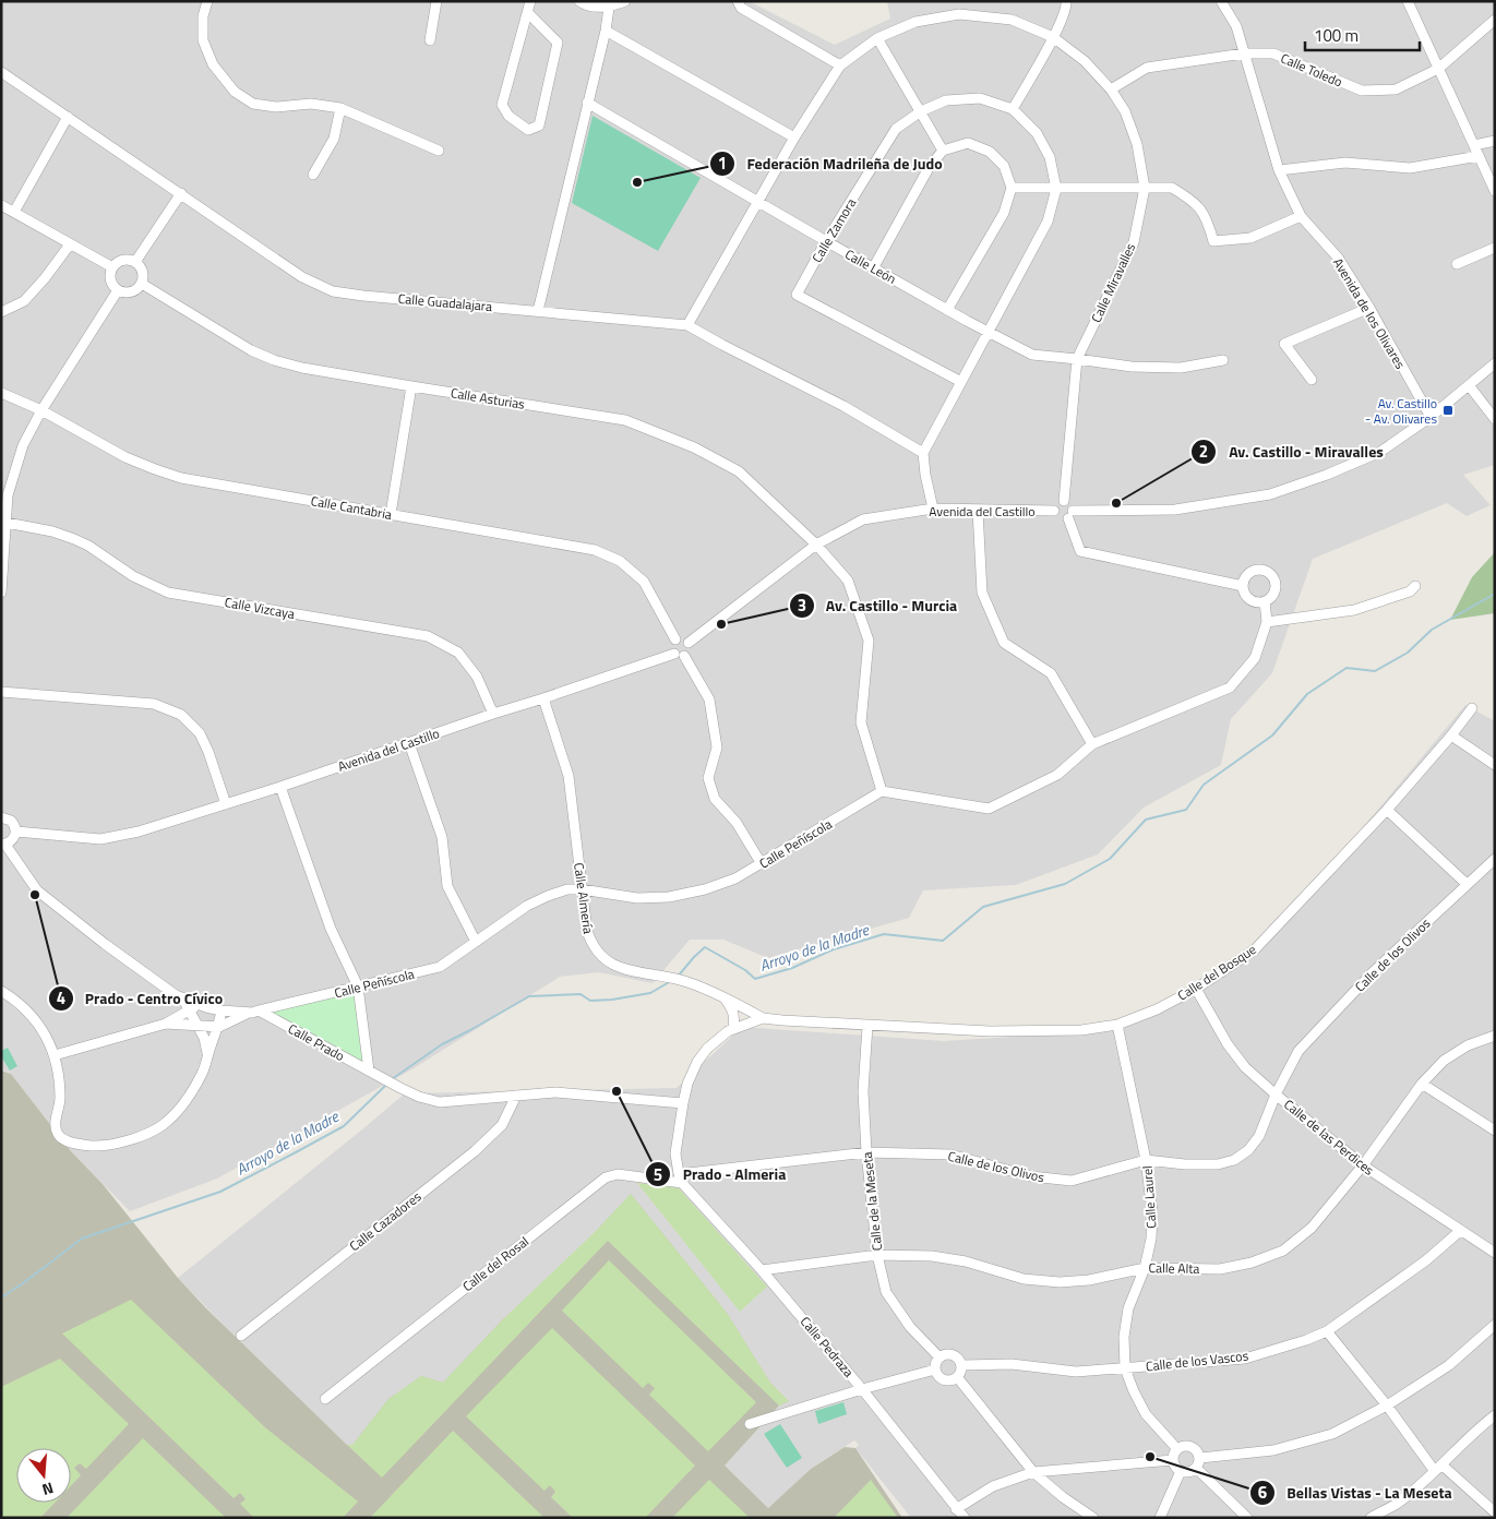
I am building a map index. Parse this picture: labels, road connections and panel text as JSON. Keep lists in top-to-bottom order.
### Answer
{
  "streets": {
    "street": [
      "Calle Toledo",
      "Calle Zamora",
      "Calle León",
      "Calle Miravalles",
      "Calle Guadalajara",
      "Avenida de los Olivares",
      "Calle Asturias",
      "Calle Cantabria",
      "Avenida del Castillo",
      "Calle Vizcaya",
      "Calle Peñíscola",
      "Calle Almería",
      "Calle de los Olivos",
      "Calle del Bosque",
      "Calle Prado",
      "Calle de las Perdices",
      "Calle Laurel",
      "Calle de la Meseta",
      "Calle Cazadores",
      "Calle del Rosal",
      "Calle Alta",
      "Calle Pedraza",
      "Calle de los Vascos"
    ]
  },
  "crossings": [
    ["Calle Toledo", "Calle Miravalles"],
    ["Calle Toledo", "Avenida de los Olivares"],
    ["Calle Zamora", "Calle León"],
    ["Calle Zamora", "Calle Guadalajara"],
    ["Calle León", "Calle Miravalles"],
    ["Calle Miravalles", "Calle Guadalajara"],
    ["Calle Miravalles", "Avenida del Castillo"],
    ["Calle Asturias", "Avenida del Castillo"],
    ["Calle Asturias", "Calle Peñíscola"],
    ["Calle Cantabria", "Avenida del Castillo"],
    ["Avenida del Castillo", "Calle Vizcaya"],
    ["Avenida del Castillo", "Calle Almería"],
    ["Calle Peñíscola", "Calle Almería"],
    ["Calle Peñíscola", "Calle Prado"],
    ["Calle Almería", "Calle del Bosque"],
    ["Calle de los Olivos", "Calle de las Perdices"],
    ["Calle de los Olivos", "Calle Laurel"],
    ["Calle de los Olivos", "Calle de la Meseta"],
    ["Calle de los Olivos", "Calle del Rosal"],
    ["Calle de los Olivos", "Calle Pedraza"],
    ["Calle del Bosque", "Calle de las Perdices"],
    ["Calle del Bosque", "Calle Laurel"],
    ["Calle del Bosque", "Calle de la Meseta"],
    ["Calle Prado", "Calle Cazadores"],
    ["Calle de las Perdices", "Calle Alta"],
    ["Calle de las Perdices", "Calle de los Vascos"],
    ["Calle Laurel", "Calle Alta"],
    ["Calle Laurel", "Calle de los Vascos"],
    ["Calle de la Meseta", "Calle Alta"],
    ["Calle de la Meseta", "Calle de los Vascos"],
    ["Calle del Rosal", "Calle Pedraza"],
    ["Calle Alta", "Calle Pedraza"]
  ],
  "water": ["Arroyo de la Madre"],
  "places": {
    "other": [
      "Federación Madrileña de Judo",
      "Av. Castillo - Miravalles",
      "Av. Castillo - Murcia",
      "Prado - Centro Cívico",
      "Prado - Almeria",
      "Bellas Vistas - La Meseta"
    ],
    "transit": ["Av. Castillo - Av. Olivares"]
  },
  "scale_bar": "100 m",
  "north": "bottom"
}
